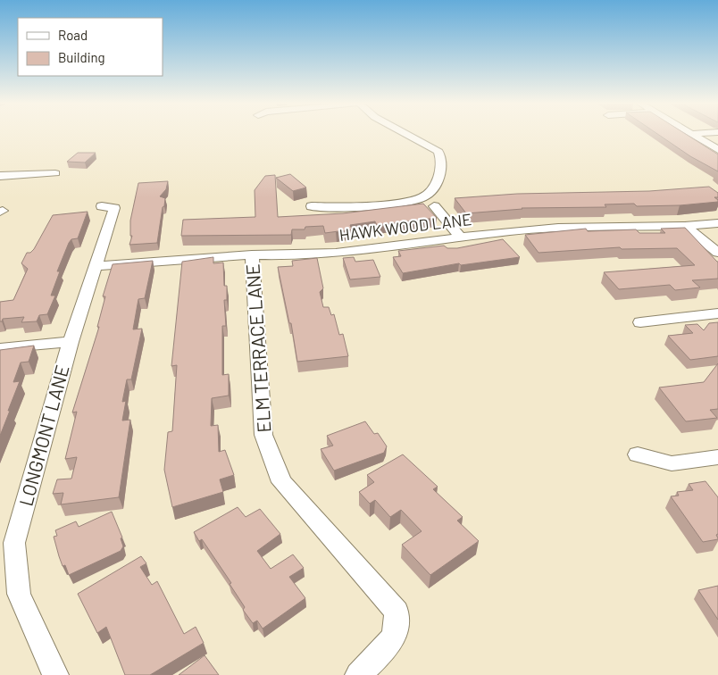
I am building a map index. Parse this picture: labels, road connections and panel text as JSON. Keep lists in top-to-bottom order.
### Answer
{
  "streets": {
    "street": ["HAWK WOOD LANE", "ELM TERRACE LANE", "LONGMONT LANE"]
  },
  "crossings": [
    ["HAWK WOOD LANE", "ELM TERRACE LANE"],
    ["HAWK WOOD LANE", "LONGMONT LANE"]
  ],
  "legend": ["Road", "Building"]
}
